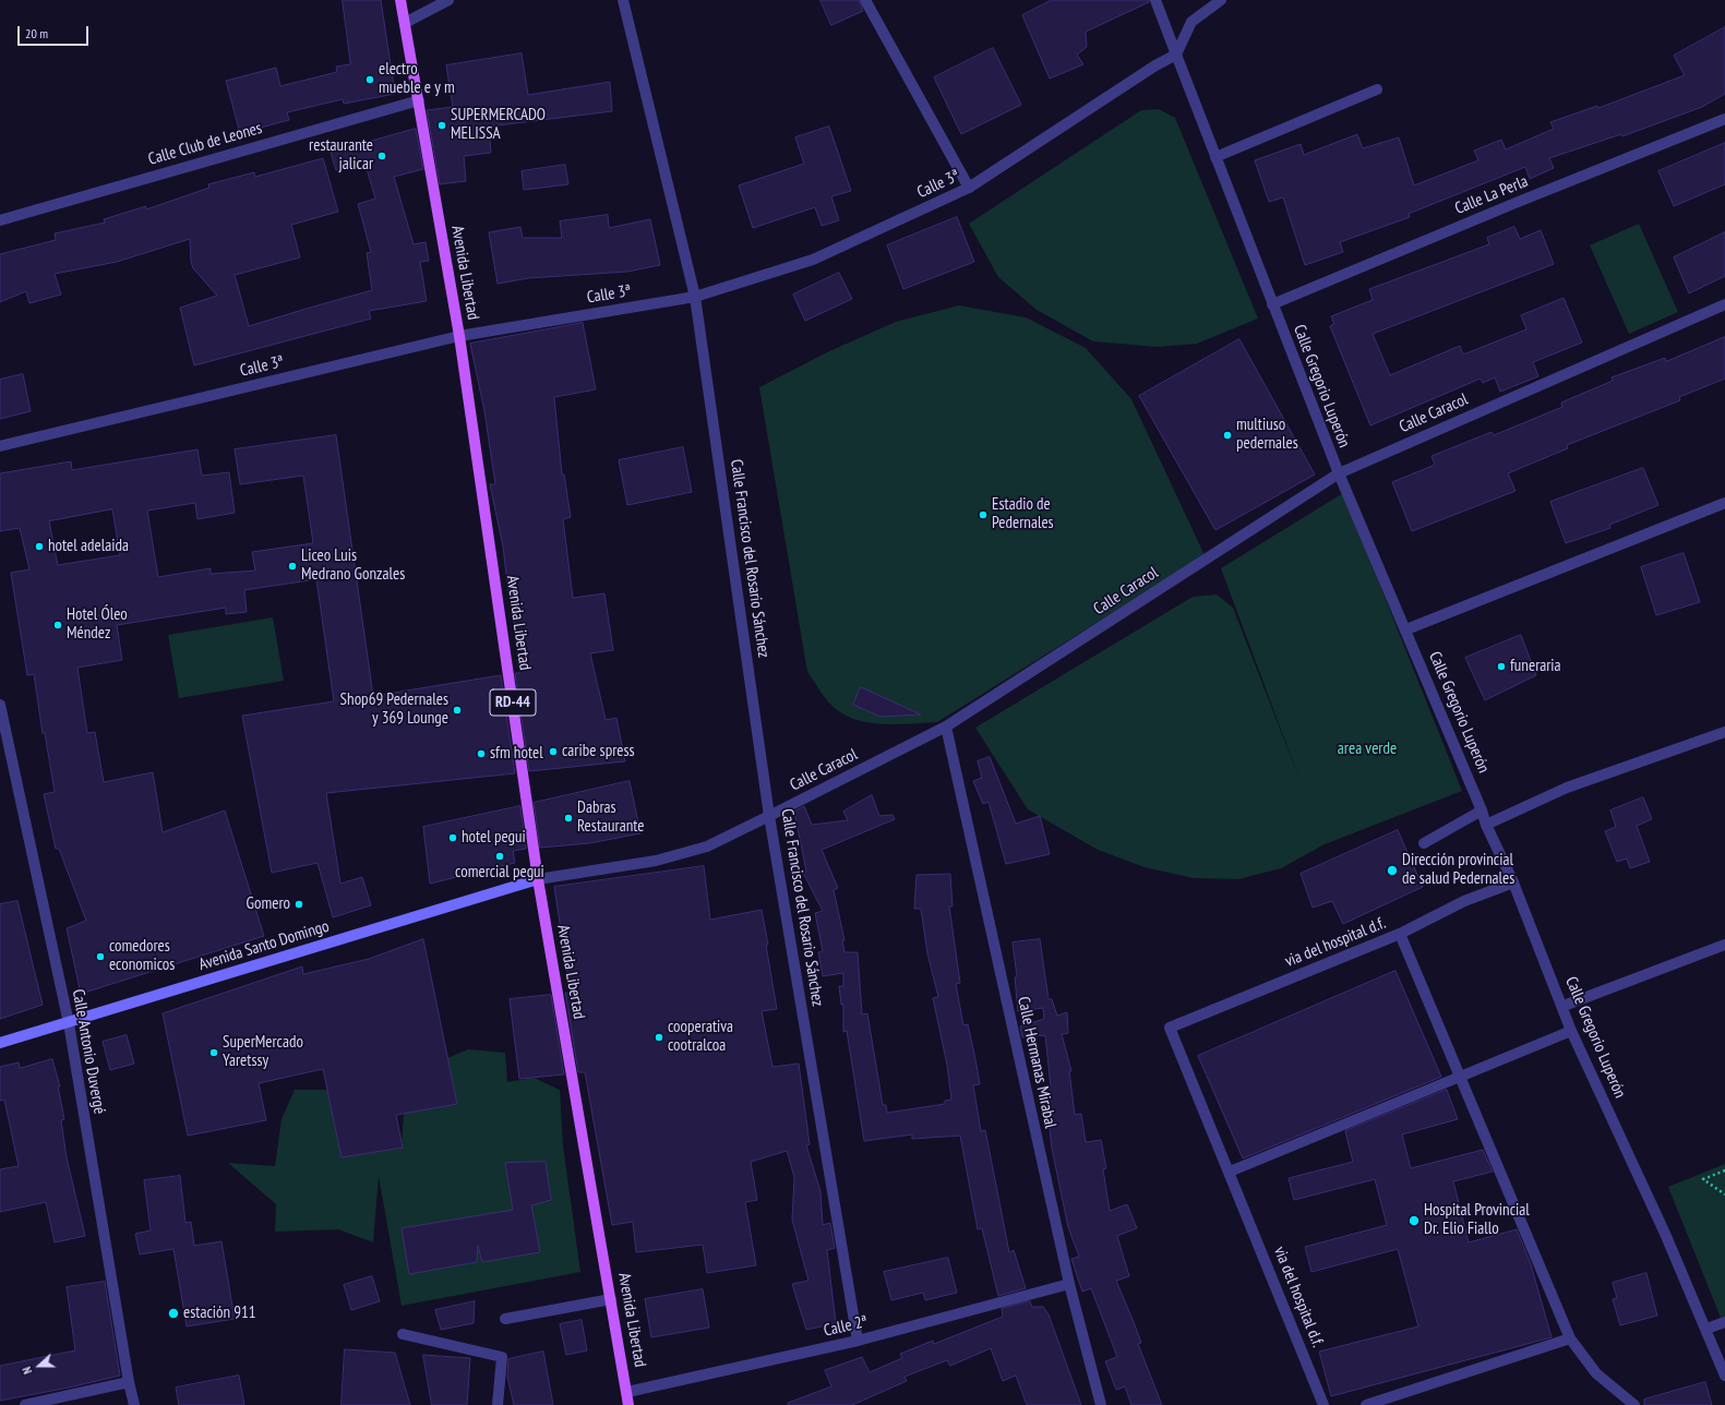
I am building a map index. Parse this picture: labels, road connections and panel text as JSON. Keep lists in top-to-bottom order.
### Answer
{
  "streets": {
    "main road": ["Avenida Libertad", "RD-44", "Avenida Santo Domingo"],
    "street": [
      "Calle Club de Leones",
      "Calle 3ª",
      "Calle La Perla",
      "Calle Gregorio Luperón",
      "Calle Caracol",
      "Calle Francisco del Rosario Sánchez",
      "via del hospital d.f.",
      "Calle Antonio Duvergé",
      "Calle Hermanas Mirabal",
      "Calle 2ª"
    ]
  },
  "crossings": [
    ["Calle Club de Leones", "Avenida Libertad"],
    ["Calle 3ª", "Avenida Libertad"],
    ["Calle 3ª", "Calle Gregorio Luperón"],
    ["Calle 3ª", "Calle Francisco del Rosario Sánchez"],
    ["Calle La Perla", "Calle Gregorio Luperón"],
    ["Avenida Libertad", "Calle Caracol"],
    ["Avenida Libertad", "Avenida Santo Domingo"],
    ["Avenida Libertad", "Calle 2ª"],
    ["Calle Gregorio Luperón", "Calle Caracol"],
    ["Calle Caracol", "Calle Francisco del Rosario Sánchez"],
    ["Calle Caracol", "Avenida Santo Domingo"],
    ["Calle Caracol", "Calle Hermanas Mirabal"],
    ["Calle Francisco del Rosario Sánchez", "Calle 2ª"],
    ["Avenida Santo Domingo", "Calle Antonio Duvergé"],
    ["Calle Hermanas Mirabal", "Calle 2ª"]
  ],
  "parks": ["area verde"],
  "places": [
    "electro mueble e y m",
    "SUPERMERCADO MELISSA",
    "restaurante jalicar",
    "multiuso pedernales",
    "Estadio de Pedernales",
    "hotel adelaida",
    "Liceo Luis Medrano Gonzales",
    "Hotel Óleo Méndez",
    "funeraria",
    "Shop69 Pedernales y 369 Lounge",
    "caribe spress",
    "sfm hotel",
    "Dabras Restaurante",
    "hotel pegui",
    "comercial pegui",
    "Dirección provincial de salud Pedernales",
    "Gomero",
    "comedores economicos",
    "cooperativa cootralcoa",
    "SuperMercado Yaretssy",
    "Hospital Provincial Dr. Elio Fiallo",
    "estación 911"
  ],
  "scale_bar": "20 m",
  "north": "left"
}
